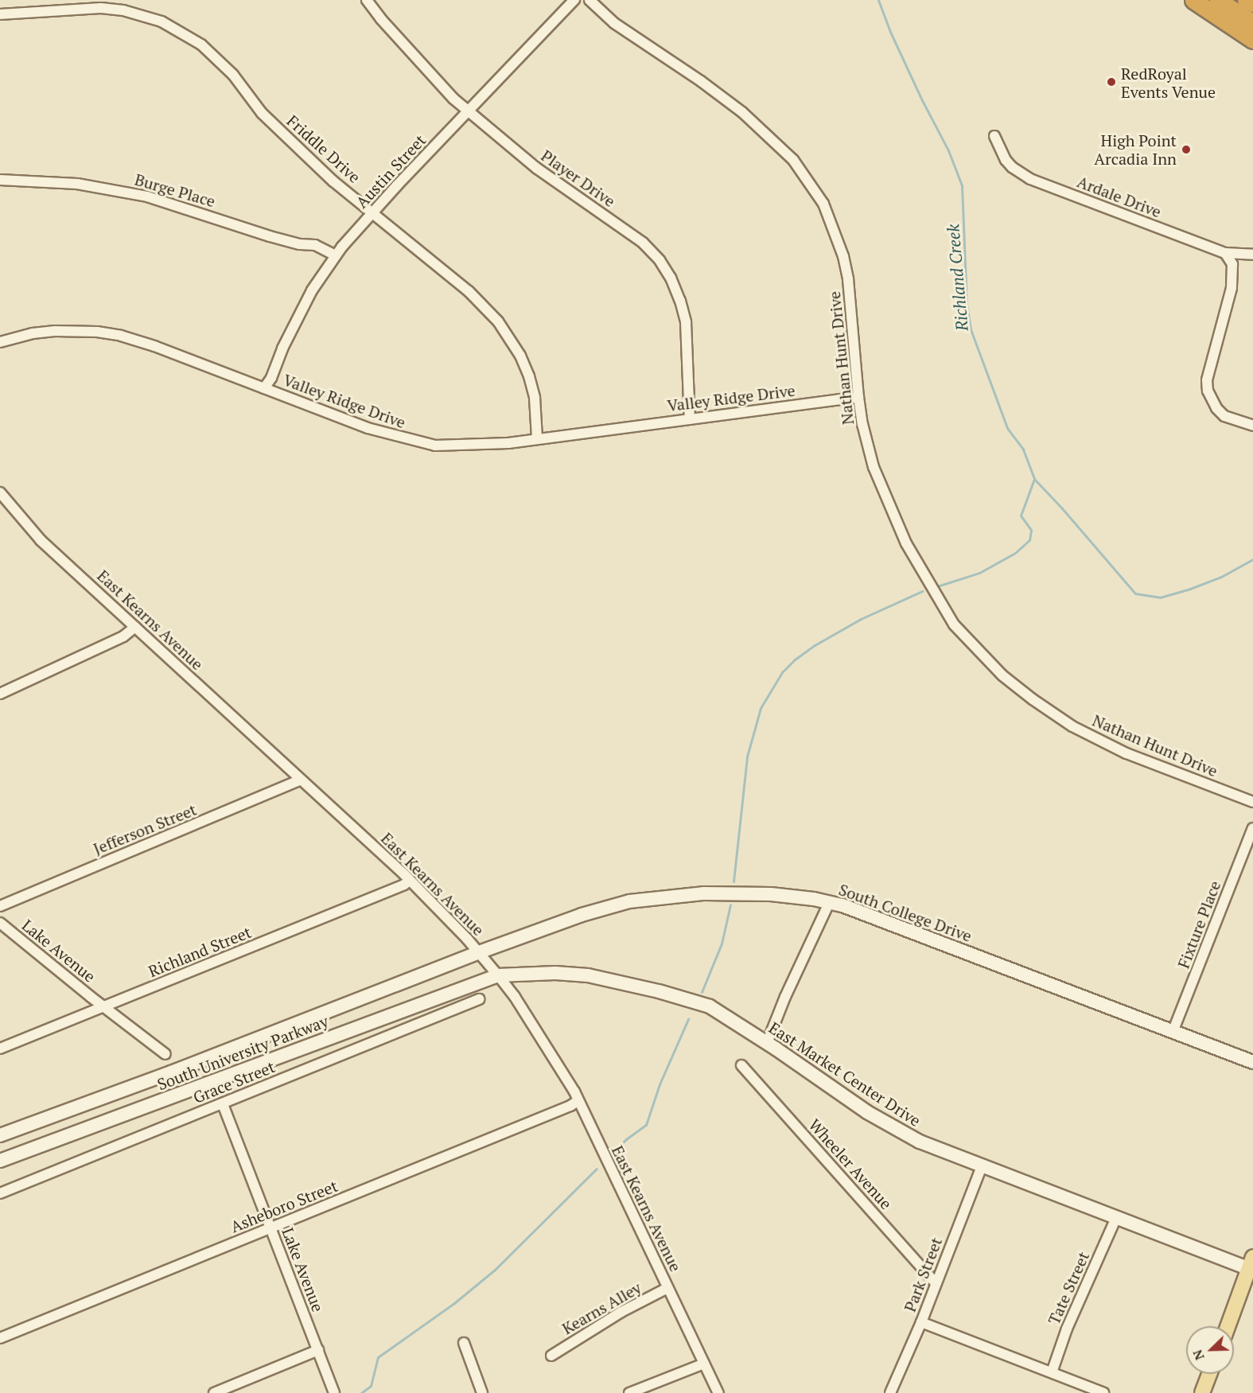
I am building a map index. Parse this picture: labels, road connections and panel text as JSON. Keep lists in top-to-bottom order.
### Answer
{
  "streets": {
    "main road": ["South College Drive", "South University Parkway", "East Market Center Drive"],
    "street": [
      "Friddle Drive",
      "Austin Street",
      "Player Drive",
      "Burge Place",
      "Ardale Drive",
      "Nathan Hunt Drive",
      "Valley Ridge Drive",
      "East Kearns Avenue",
      "Jefferson Street",
      "Fixture Place",
      "Lake Avenue",
      "Richland Street",
      "Grace Street",
      "Wheeler Avenue",
      "Asheboro Street",
      "Park Street",
      "Tate Street",
      "Kearns Alley"
    ]
  },
  "crossings": [
    ["Friddle Drive", "Austin Street"],
    ["Friddle Drive", "Valley Ridge Drive"],
    ["Austin Street", "Player Drive"],
    ["Austin Street", "Burge Place"],
    ["Austin Street", "Valley Ridge Drive"],
    ["Player Drive", "Valley Ridge Drive"],
    ["Nathan Hunt Drive", "Valley Ridge Drive"],
    ["East Kearns Avenue", "Jefferson Street"],
    ["East Kearns Avenue", "South College Drive"],
    ["East Kearns Avenue", "Richland Street"],
    ["East Kearns Avenue", "South University Parkway"],
    ["East Kearns Avenue", "East Market Center Drive"],
    ["East Kearns Avenue", "Asheboro Street"],
    ["East Kearns Avenue", "Kearns Alley"],
    ["South College Drive", "Fixture Place"],
    ["South College Drive", "South University Parkway"],
    ["Lake Avenue", "Richland Street"],
    ["Lake Avenue", "Grace Street"],
    ["Lake Avenue", "Asheboro Street"],
    ["South University Parkway", "East Market Center Drive"],
    ["East Market Center Drive", "Park Street"],
    ["East Market Center Drive", "Tate Street"],
    ["Wheeler Avenue", "Park Street"]
  ],
  "water": ["Richland Creek"],
  "places": ["RedRoyal Events Venue", "High Point Arcadia Inn"],
  "north": "bottom left"
}
